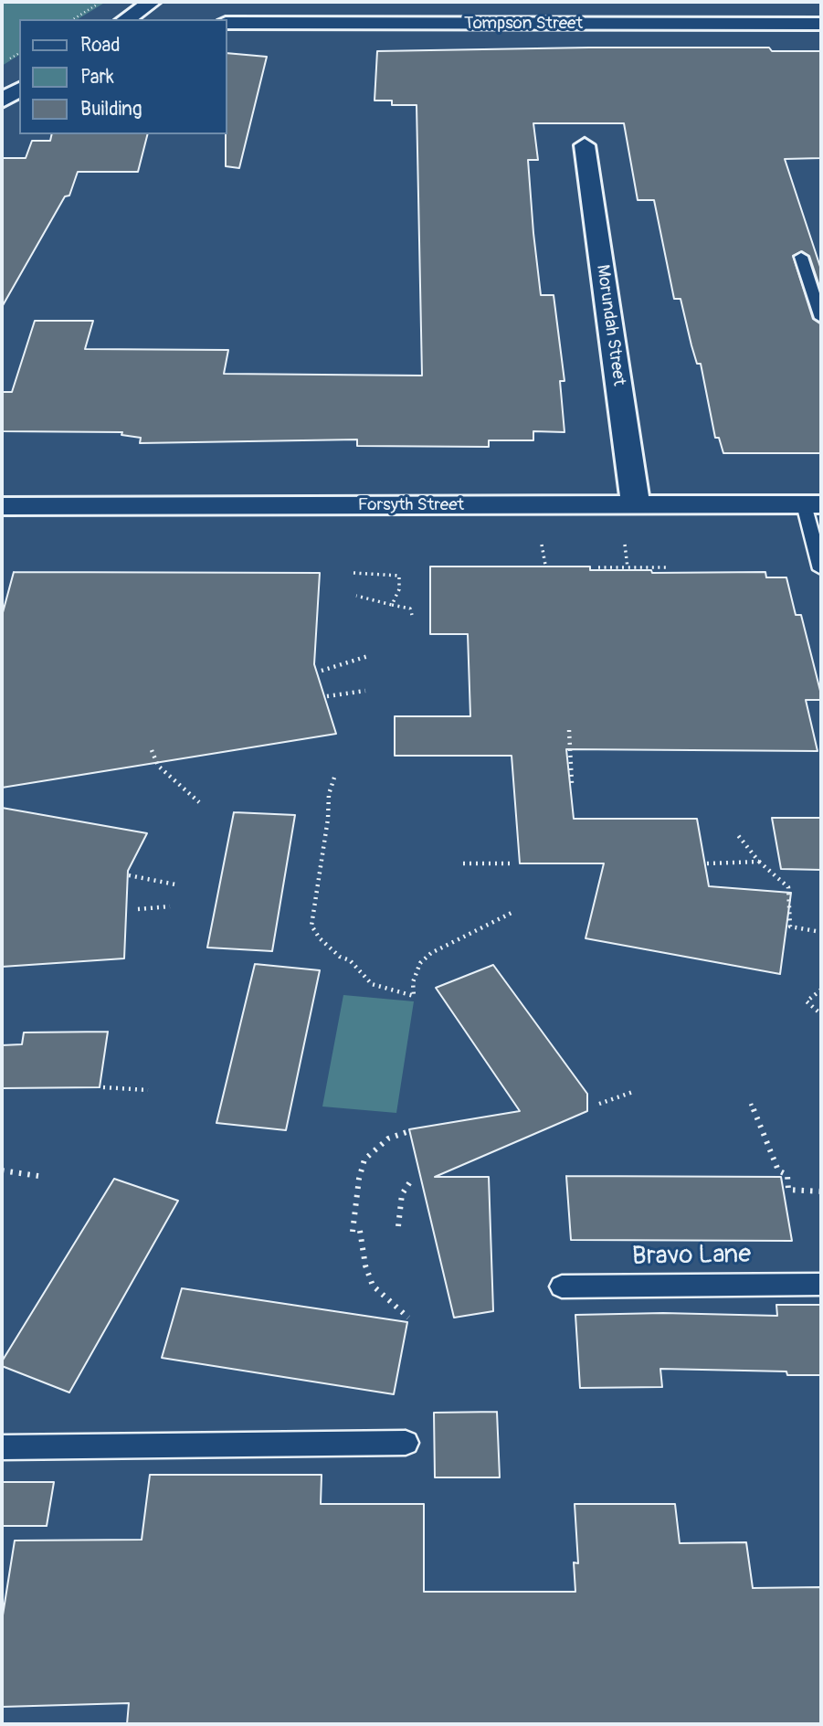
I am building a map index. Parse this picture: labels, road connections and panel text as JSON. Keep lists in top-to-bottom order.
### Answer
{
  "streets": {
    "street": ["Tompson Street", "Morundah Street", "Forsyth Street"],
    "lane": ["Bravo Lane"]
  },
  "crossings": [
    ["Morundah Street", "Forsyth Street"]
  ],
  "legend": ["Road", "Park", "Building"]
}
